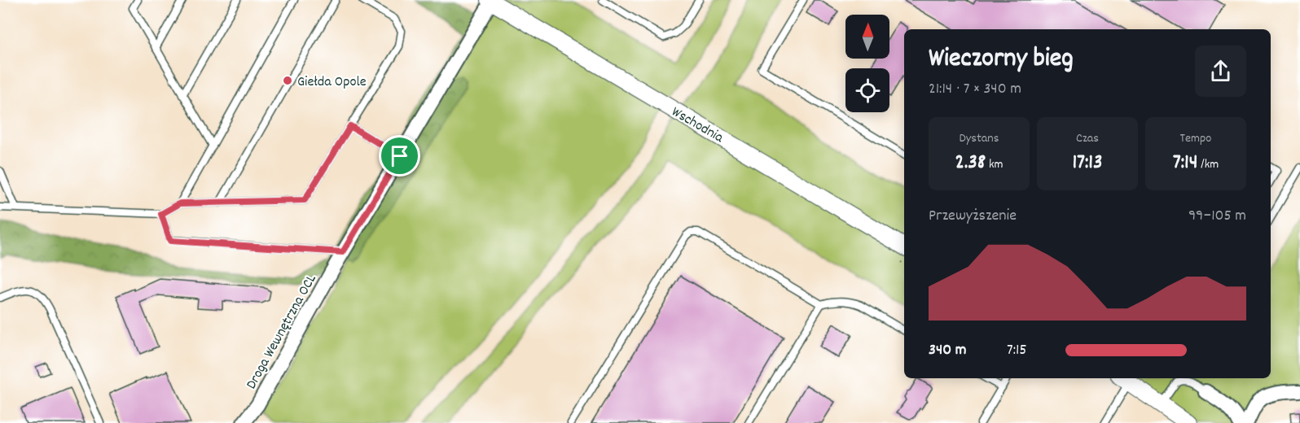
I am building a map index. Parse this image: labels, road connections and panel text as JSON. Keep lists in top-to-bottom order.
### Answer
{
  "streets": {
    "street": ["Wschodnia", "Droga Wewnętrzna OCL"]
  },
  "crossings": [
    ["Wschodnia", "Droga Wewnętrzna OCL"]
  ],
  "places": ["Giełda Opole"],
  "north": "top",
  "page": {
    "heading": ["Wieczorny bieg", "21:14 · 7 × 340 m"],
    "stats": [
      ["Dystans", "2.38 km"],
      ["Czas", "17:13"],
      ["Tempo", "7:14 /km"]
    ],
    "chart": ["Przewyższenie", "99–105 m"],
    "list": [
      {
        "name": "340 m",
        "note": "7:15"
      }
    ]
  }
}
